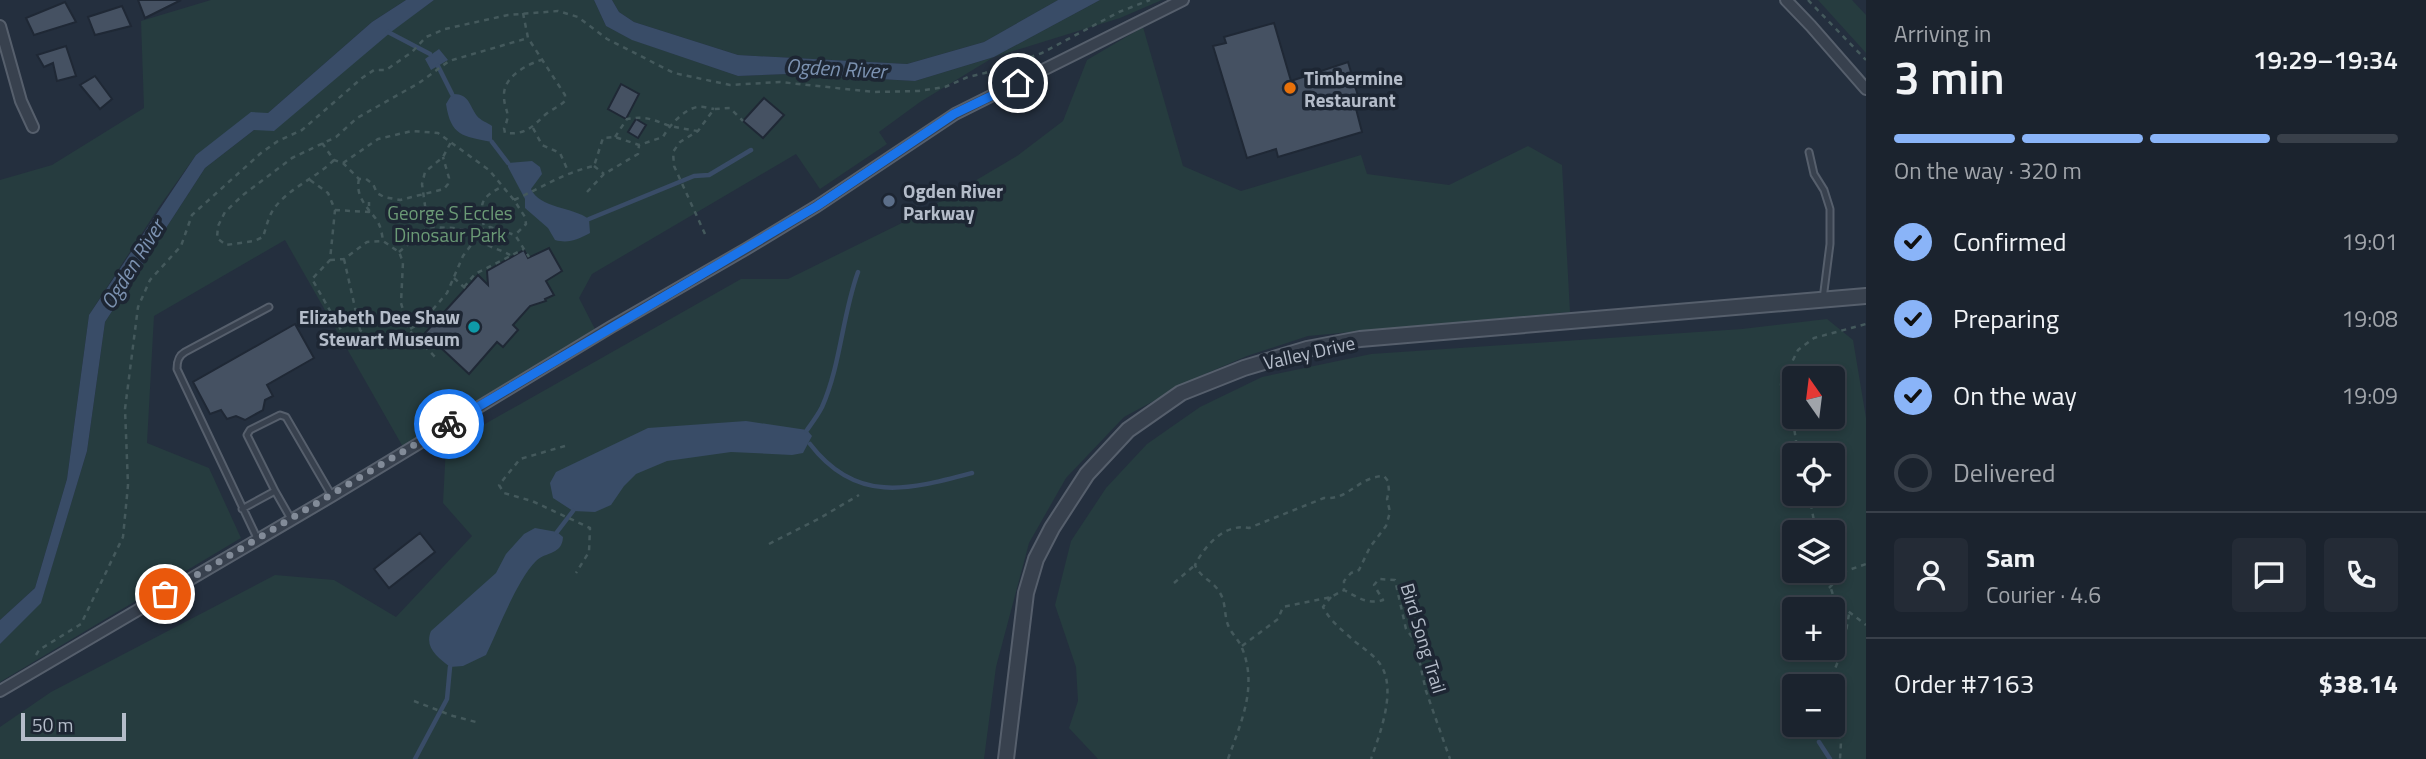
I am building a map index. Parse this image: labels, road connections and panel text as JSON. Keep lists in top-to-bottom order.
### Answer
{
  "streets": {
    "street": ["Valley Drive"],
    "path": ["Bird Song Trail"]
  },
  "water": ["Ogden River"],
  "parks": ["George S Eccles Dinosaur Park"],
  "places": ["Timbermine Restaurant", "Ogden River Parkway", "Elizabeth Dee Shaw Stewart Museum"],
  "scale_bar": "50 m",
  "north": "top",
  "page": {
    "heading": ["3 min", "Arriving in", "19:29–19:34"],
    "panel": [
      "Sam",
      "Courier · 4.6",
      "Order #7163",
      "$38.14"
    ],
    "bar": "On the way · 320 m",
    "list": [
      ["Confirmed", "19:01"],
      ["Preparing", "19:08"],
      ["On the way", "19:09"],
      "Delivered"
    ],
    "map_buttons": ["+", "−"],
    "scale": "50 m"
  }
}
